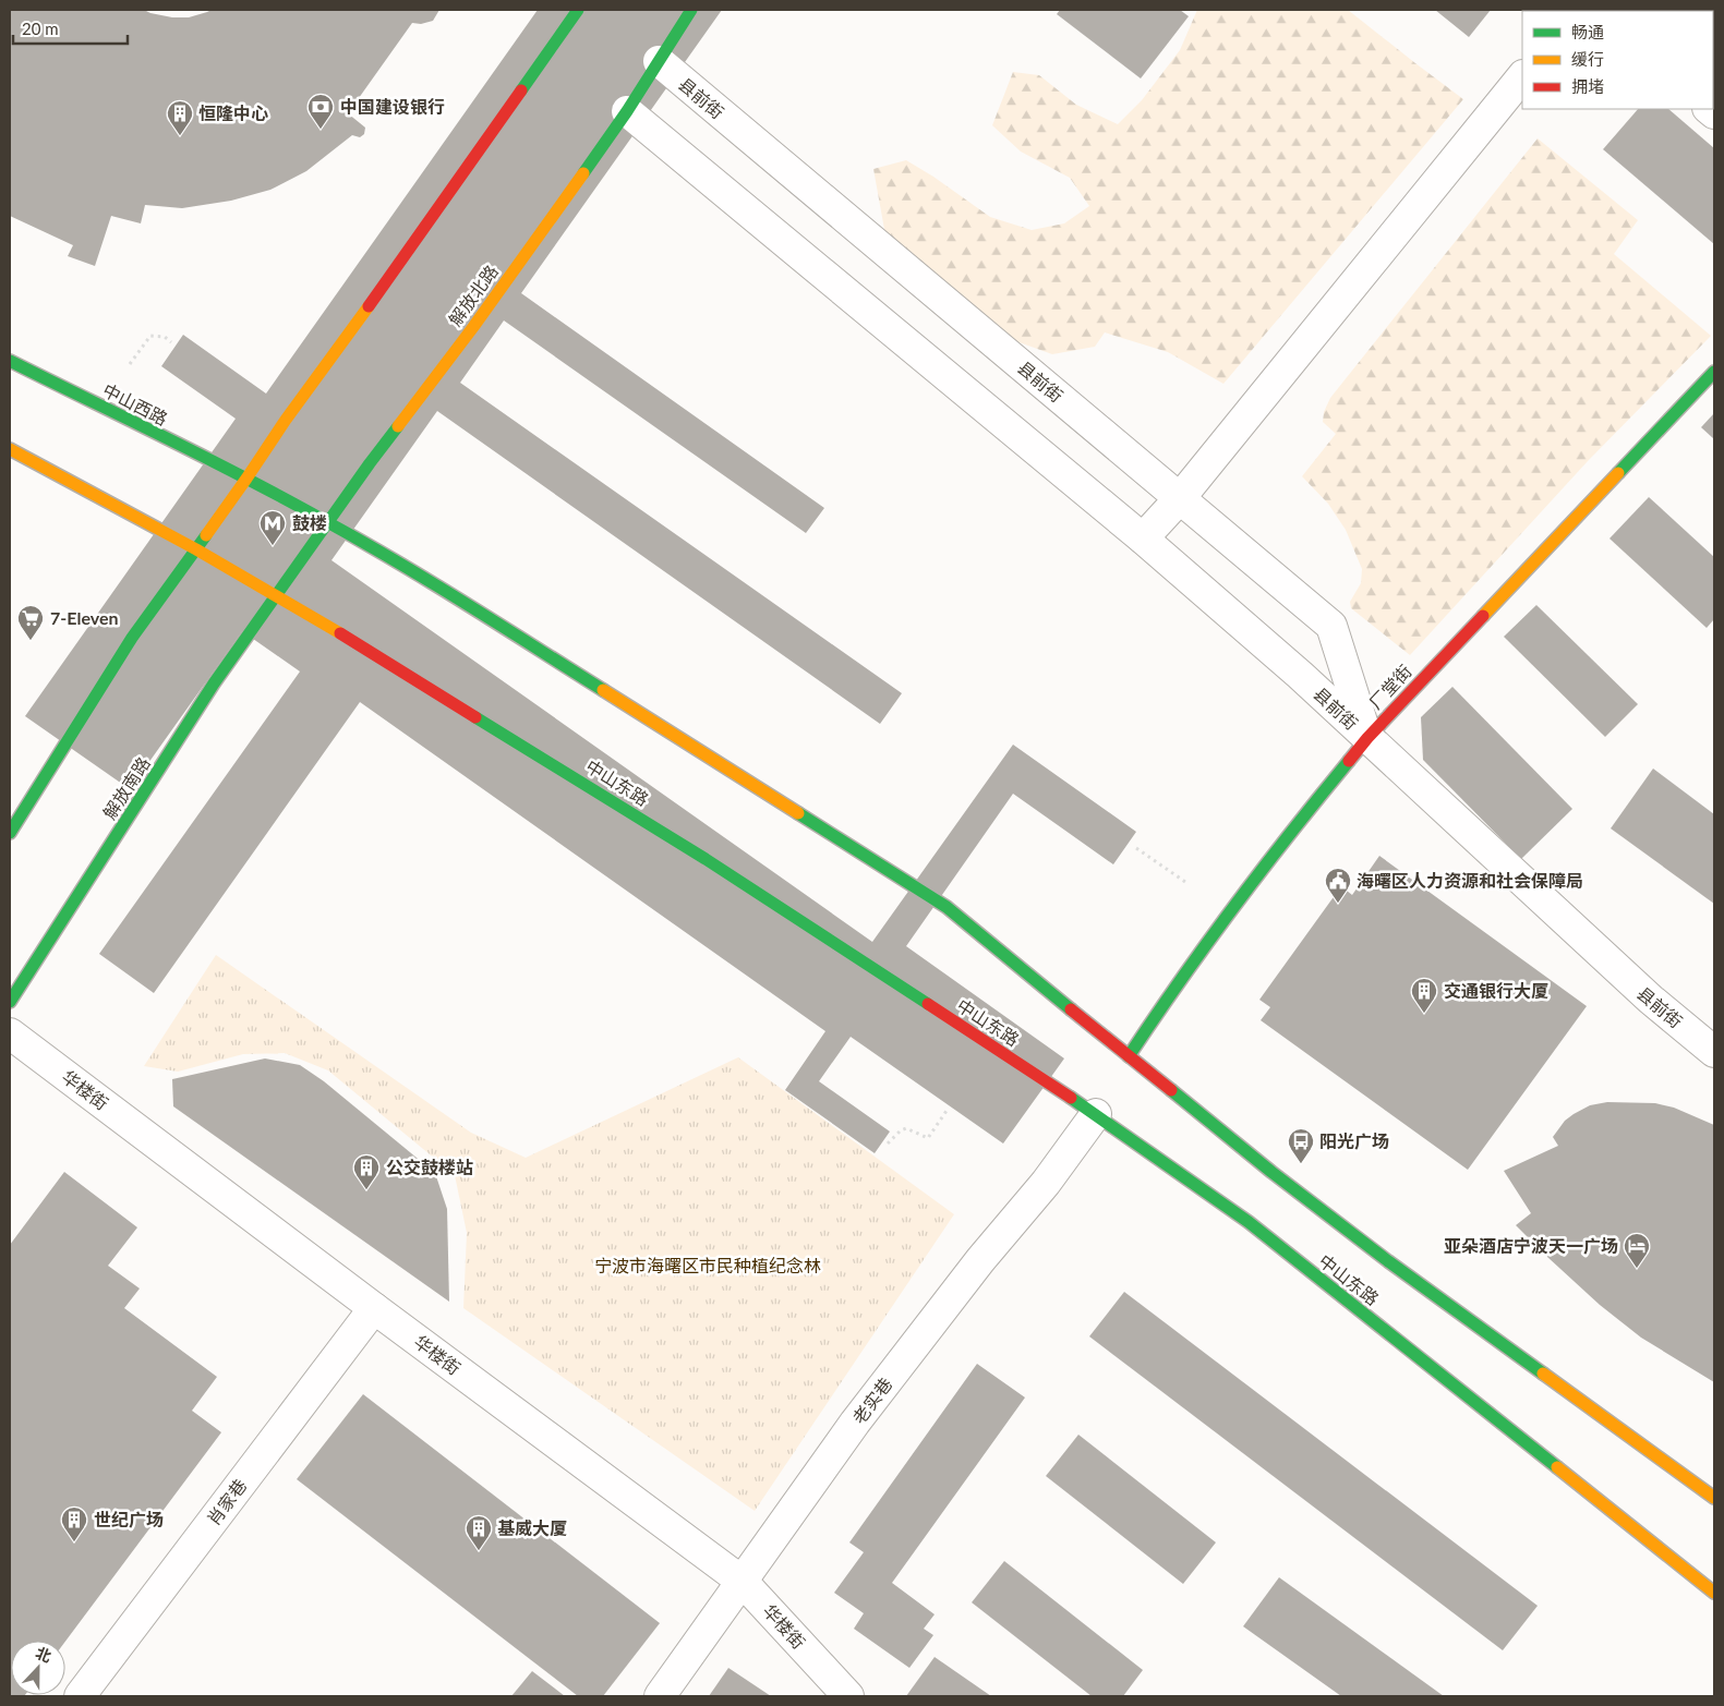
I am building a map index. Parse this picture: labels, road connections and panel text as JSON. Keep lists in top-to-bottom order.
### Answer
{
  "streets": {
    "main road": [
      "解放北路",
      "中山西路",
      "厂堂街",
      "中山东路",
      "解放南路"
    ],
    "street": [
      "县前街",
      "华楼街",
      "老实巷",
      "肖家巷"
    ]
  },
  "crossings": [
    ["县前街", "解放北路"],
    ["县前街", "厂堂街"],
    ["解放北路", "中山东路"],
    ["解放北路", "解放南路"],
    ["中山东路", "解放南路"],
    ["中山东路", "老实巷"],
    ["华楼街", "老实巷"],
    ["华楼街", "肖家巷"]
  ],
  "parks": ["宁波市海曙区市民种植纪念林"],
  "places": {
    "bank": ["中国建设银行"],
    "building": [
      "恒隆中心",
      "交通银行大厦",
      "公交鼓楼站",
      "世纪广场",
      "基威大厦"
    ],
    "metro station": ["鼓楼"],
    "supermarket": ["7-Eleven"],
    "public building": ["海曙区人力资源和社会保障局"],
    "bus stop": ["阳光广场"],
    "hotel": ["亚朵酒店宁波天一广场"]
  },
  "legend": ["畅通", "缓行", "拥堵"],
  "scale_bar": "20 m",
  "north": "top"
}
